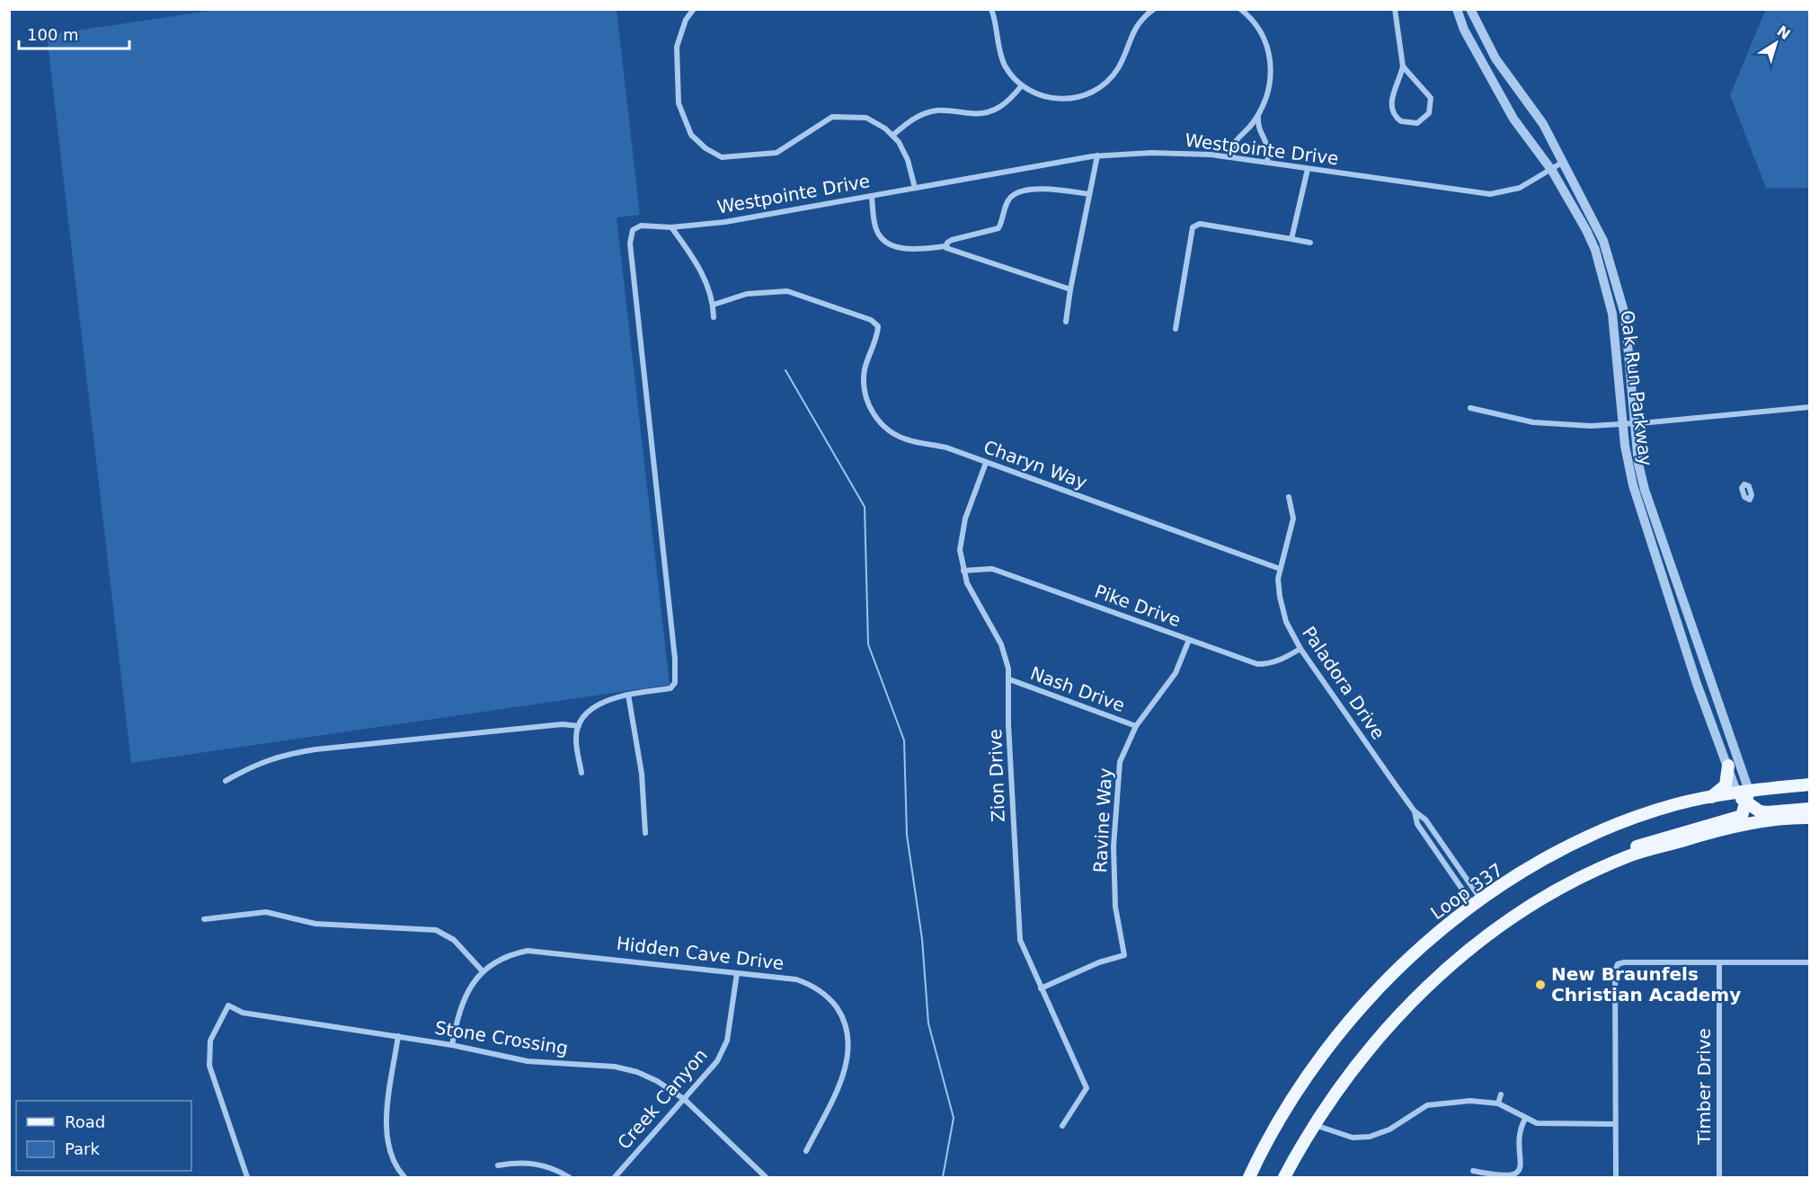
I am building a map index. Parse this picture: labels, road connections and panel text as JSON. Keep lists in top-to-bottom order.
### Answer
{
  "streets": {
    "main road": ["Loop 337"],
    "street": [
      "Westpointe Drive",
      "Oak Run Parkway",
      "Charyn Way",
      "Pike Drive",
      "Paladora Drive",
      "Nash Drive",
      "Zion Drive",
      "Ravine Way",
      "Hidden Cave Drive",
      "Stone Crossing",
      "Timber Drive",
      "Creek Canyon"
    ]
  },
  "crossings": [
    ["Westpointe Drive", "Oak Run Parkway"],
    ["Oak Run Parkway", "Loop 337"],
    ["Charyn Way", "Paladora Drive"],
    ["Charyn Way", "Zion Drive"],
    ["Pike Drive", "Paladora Drive"],
    ["Pike Drive", "Zion Drive"],
    ["Pike Drive", "Ravine Way"],
    ["Paladora Drive", "Loop 337"],
    ["Nash Drive", "Zion Drive"],
    ["Nash Drive", "Ravine Way"],
    ["Zion Drive", "Ravine Way"],
    ["Hidden Cave Drive", "Stone Crossing"],
    ["Hidden Cave Drive", "Creek Canyon"],
    ["Stone Crossing", "Creek Canyon"]
  ],
  "places": ["New Braunfels Christian Academy"],
  "legend": ["Road", "Park"],
  "scale_bar": "100 m",
  "north": "top right"
}
